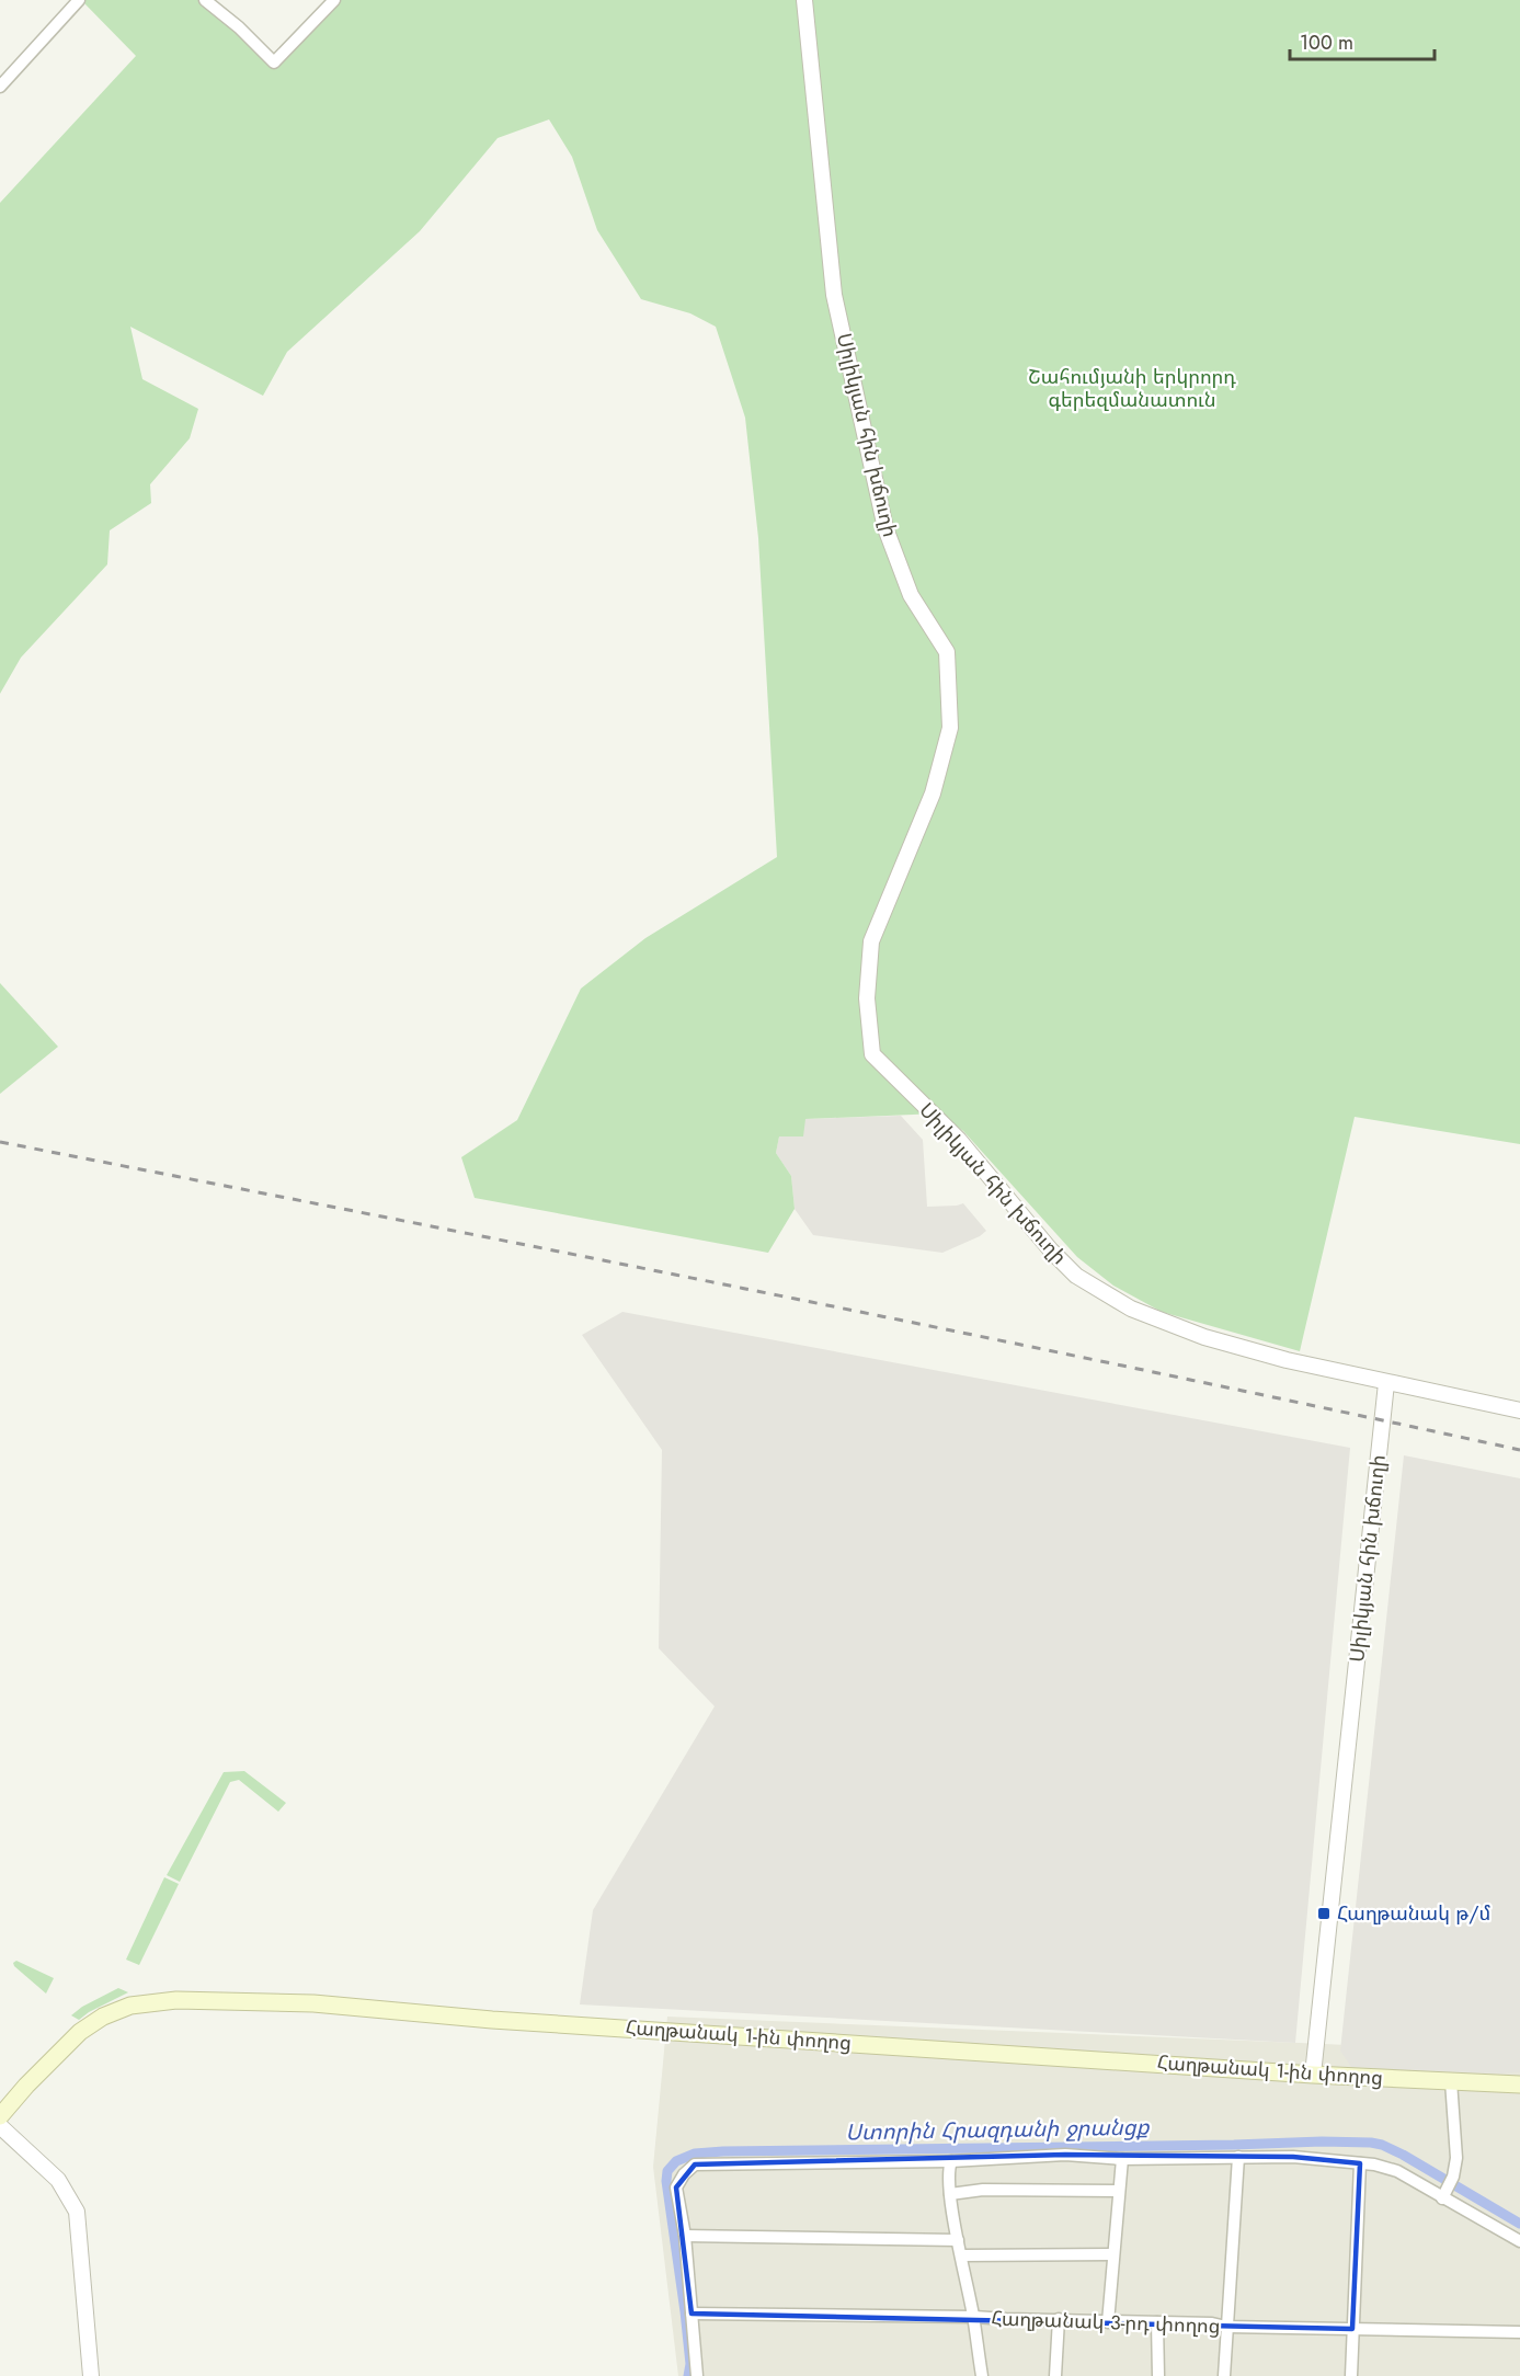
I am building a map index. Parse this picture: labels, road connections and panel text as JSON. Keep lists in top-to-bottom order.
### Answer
{
  "streets": {
    "main road": ["Հաղթանակ 1-ին փողոց"],
    "street": ["Սիլիկյան հին խճուղի", "Հաղթանակ 3-րդ փողոց"]
  },
  "crossings": [
    ["Սիլիկյան հին խճուղի", "Հաղթանակ 1-ին փողոց"]
  ],
  "water": ["Ստորին Հրազդանի ջրանցք"],
  "parks": ["Շահումյանի երկրորդ գերեզմանատուն"],
  "places": {
    "transit": ["Հաղթանակ թ/մ"]
  },
  "scale_bar": "100 m"
}
